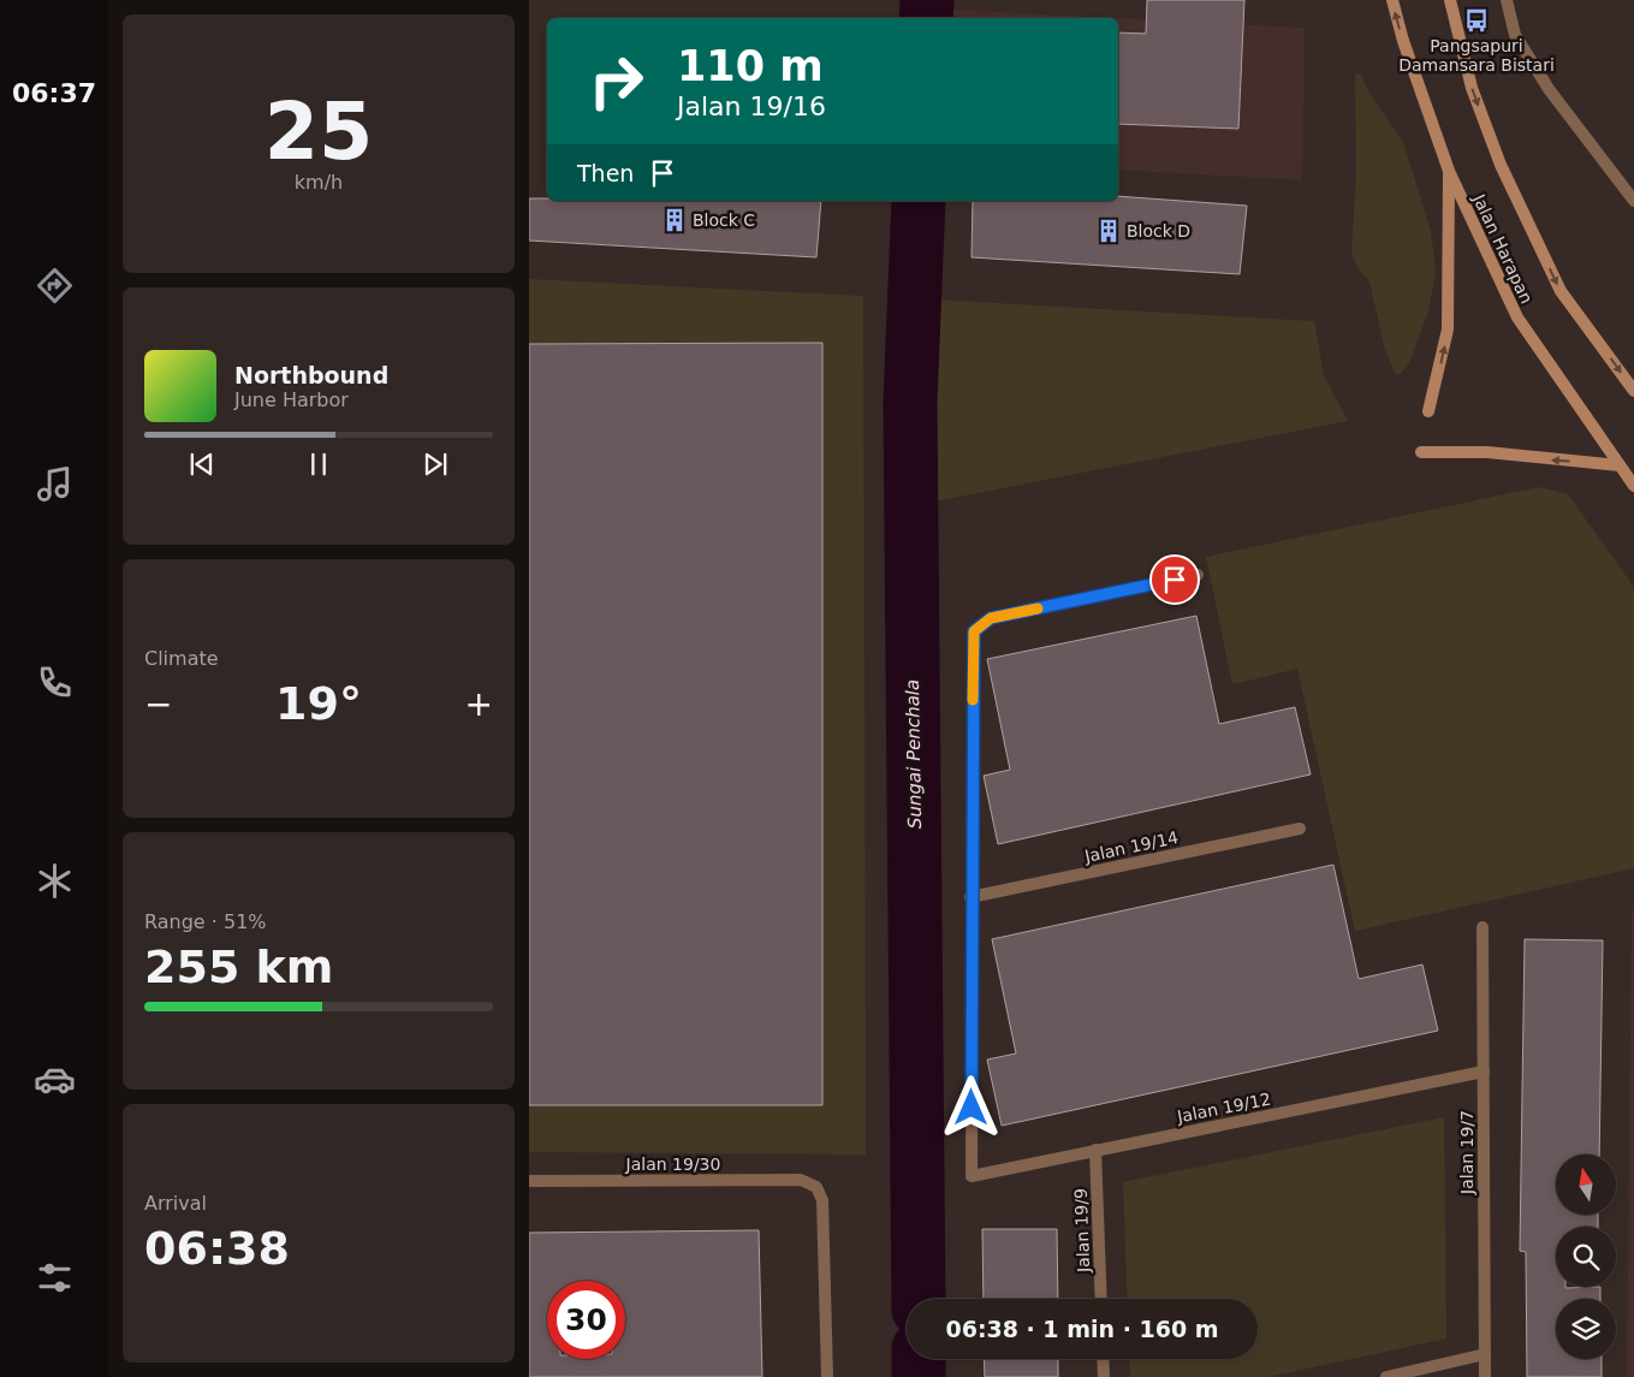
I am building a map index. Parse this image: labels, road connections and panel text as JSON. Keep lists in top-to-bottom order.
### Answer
{
  "streets": {
    "main road": ["Jalan Harapan"],
    "street": [
      "Jalan 19/14",
      "Jalan 19/12",
      "Jalan 19/7",
      "Jalan 19/30",
      "Jalan 19/9"
    ]
  },
  "crossings": [
    ["Jalan 19/14", "Jalan 19/12"],
    ["Jalan 19/12", "Jalan 19/7"],
    ["Jalan 19/12", "Jalan 19/9"]
  ],
  "water": ["Sungai Penchala"],
  "places": {
    "bus stop": ["Pangsapuri Damansara Bistari"],
    "building": ["Block C", "Block D"]
  },
  "north": "top",
  "page": {
    "tabs": "06:37",
    "tile": [
      ["25", "km/h"],
      "Climate",
      ["Range · 51%", "255 km"],
      ["Arrival", "06:38"]
    ],
    "turn": ["110 m", "Jalan 19/16"],
    "then": "Then",
    "song": ["Northbound", "June Harbor"],
    "heat": ["−", "19°", "+"],
    "limit": "30",
    "trip": "06:38 · 1 min · 160 m"
  }
}
